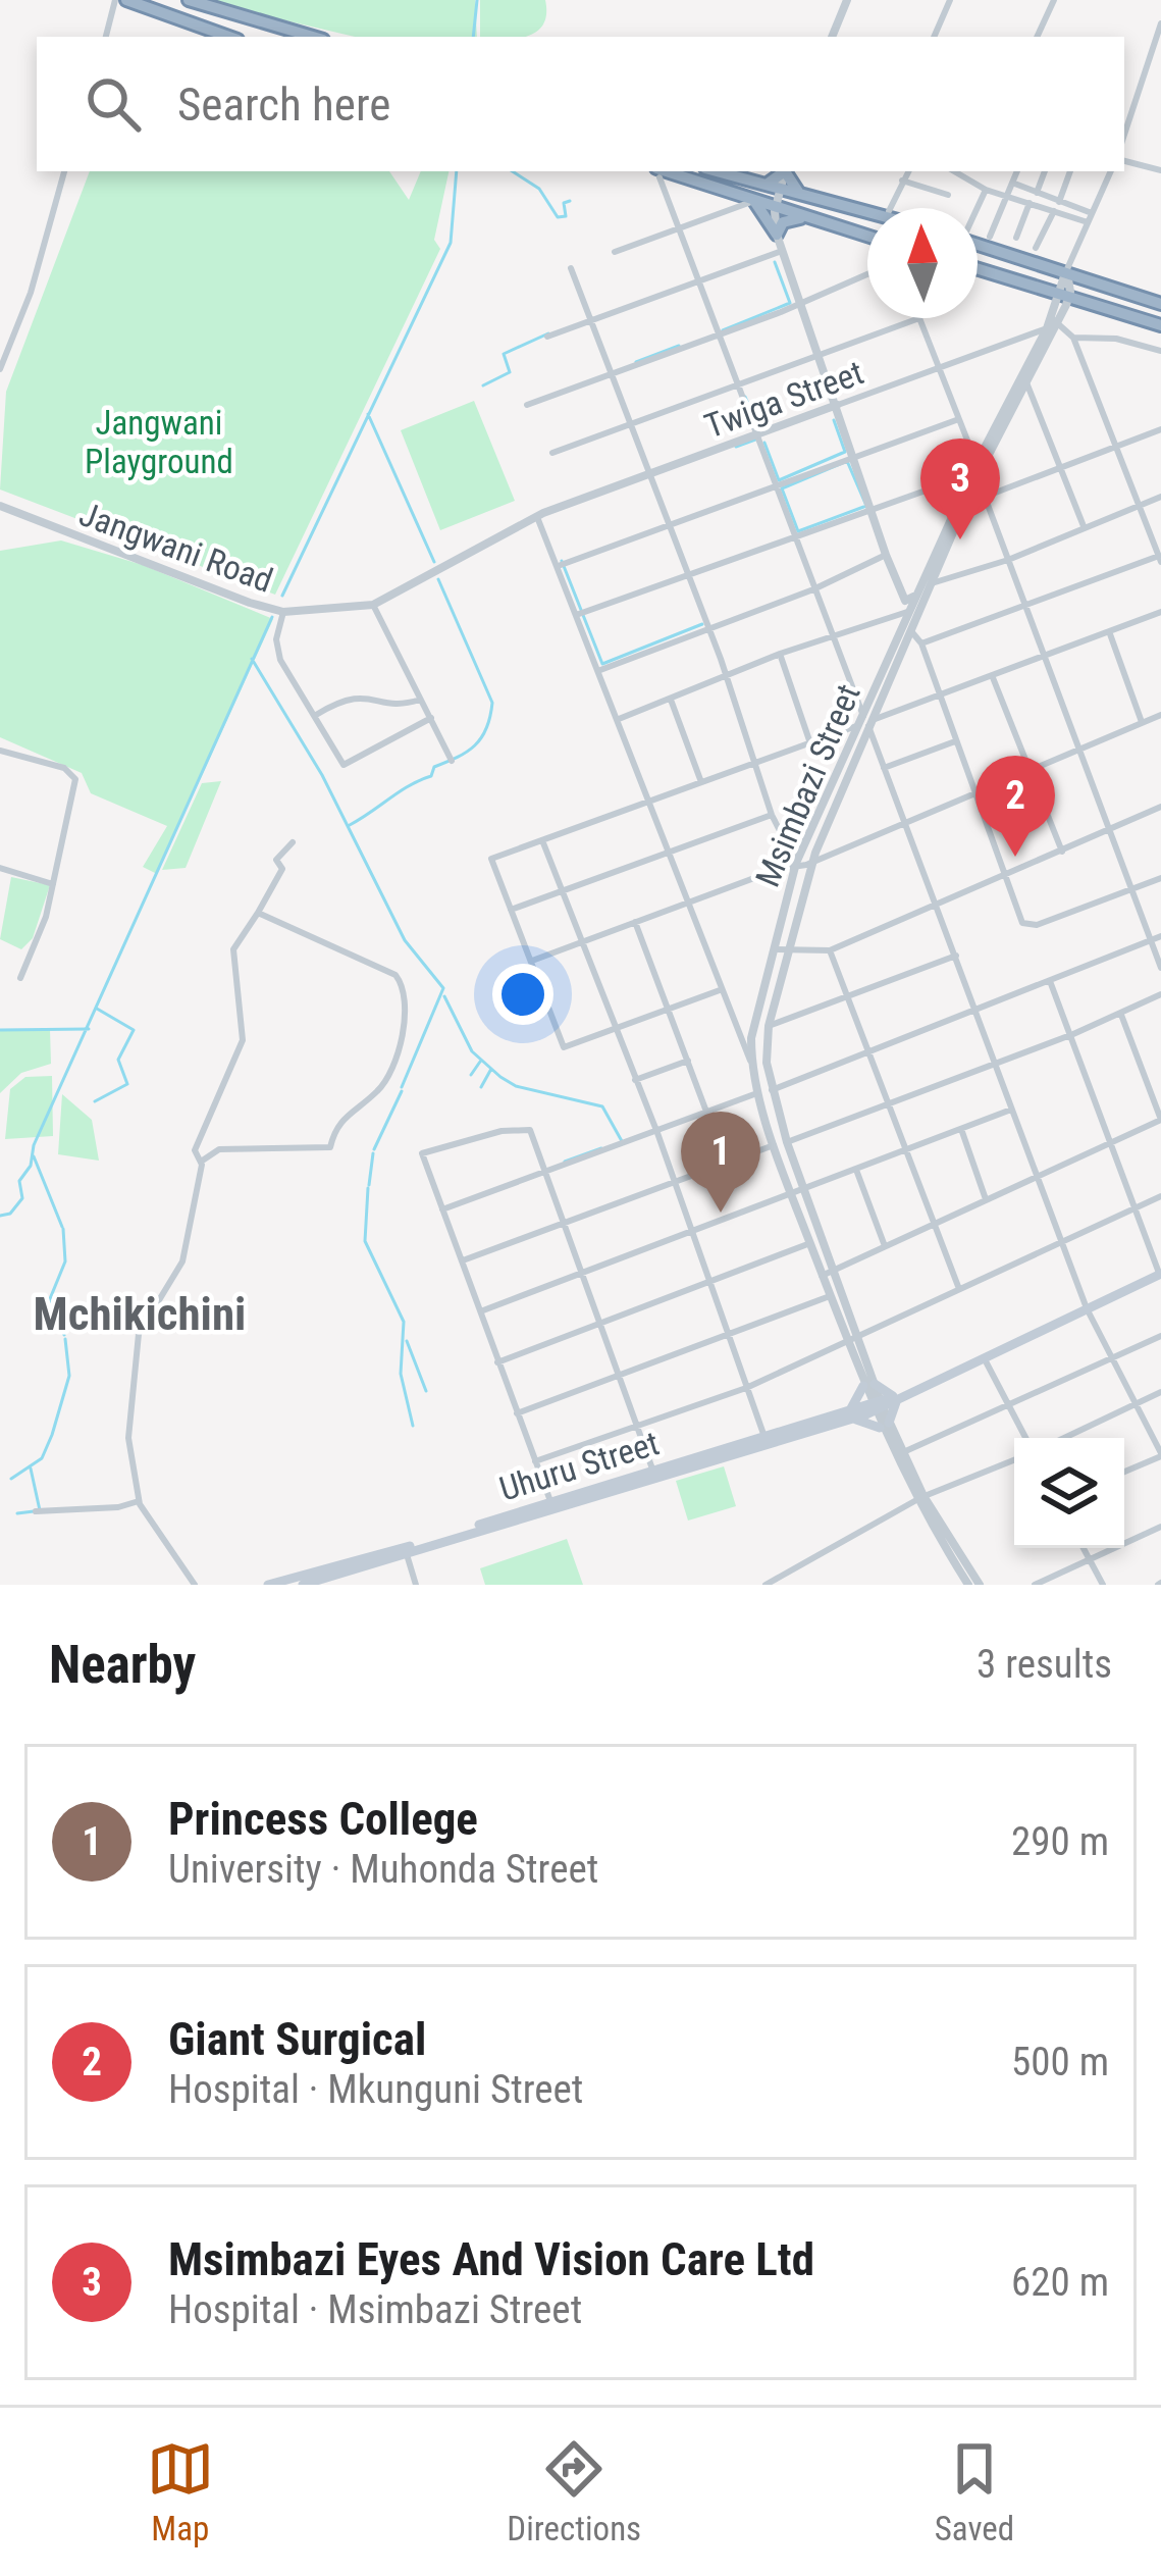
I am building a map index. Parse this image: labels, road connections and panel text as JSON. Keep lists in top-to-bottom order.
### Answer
{
  "streets": {
    "main road": ["Uhuru Street"],
    "street": ["Twiga Street", "Jangwani Road", "Msimbazi Street"]
  },
  "crossings": [
    ["Twiga Street", "Jangwani Road"],
    ["Twiga Street", "Msimbazi Street"],
    ["Msimbazi Street", "Uhuru Street"]
  ],
  "districts": ["Mchikichini"],
  "parks": ["Jangwani Playground"],
  "north": "top",
  "page": {
    "search": "Search here",
    "pins": ["3", "2", "1"],
    "heading": ["Nearby", "3 results"],
    "list": [
      {
        "mark": "1",
        "name": "Princess College",
        "note": "University · Muhonda Street",
        "value": "290 m"
      },
      {
        "mark": "2",
        "name": "Giant Surgical",
        "note": "Hospital · Mkunguni Street",
        "value": "500 m"
      },
      {
        "mark": "3",
        "name": "Msimbazi Eyes And Vision Care Ltd",
        "note": "Hospital · Msimbazi Street",
        "value": "620 m"
      }
    ],
    "nav": ["Map", "Directions", "Saved"]
  }
}
